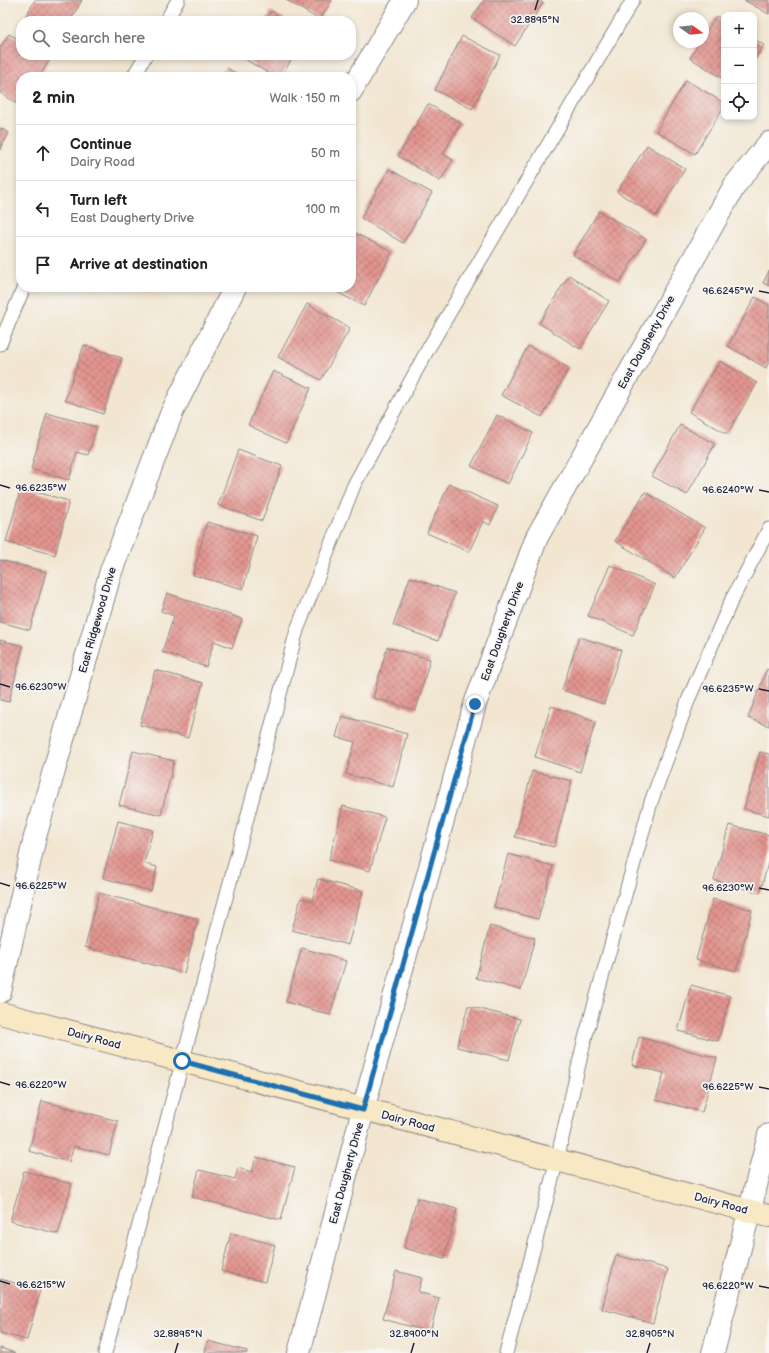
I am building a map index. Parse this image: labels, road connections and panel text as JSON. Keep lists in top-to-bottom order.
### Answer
{
  "streets": {
    "street": ["East Daugherty Drive", "East Ridgewood Drive", "Dairy Road"]
  },
  "crossings": [
    ["East Daugherty Drive", "Dairy Road"]
  ],
  "north": "right",
  "page": {
    "map_buttons": ["+", "−"],
    "search": "Search here",
    "heading": ["2 min", "Walk · 150 m"],
    "list": [
      ["Continue", "Dairy Road", "50 m"],
      ["Turn left", "East Daugherty Drive", "100 m"],
      "Arrive at destination"
    ]
  },
  "coordinates": [
    "32.8895°N",
    "96.6245°W",
    "96.6235°W",
    "96.6240°W",
    "96.6230°W",
    "96.6225°W",
    "96.6220°W",
    "96.6215°W",
    "32.8900°N",
    "32.8905°N"
  ]
}
